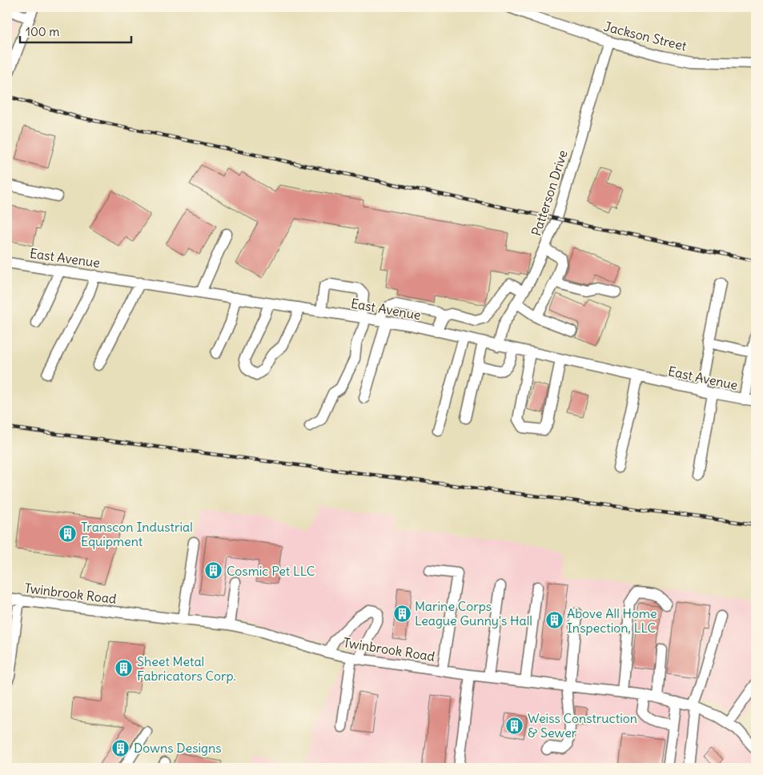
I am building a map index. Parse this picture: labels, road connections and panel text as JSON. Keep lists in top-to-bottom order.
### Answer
{
  "streets": {
    "street": [
      "Jackson Street",
      "Patterson Drive",
      "East Avenue",
      "Twinbrook Road"
    ]
  },
  "crossings": [
    ["Jackson Street", "Patterson Drive"],
    ["Patterson Drive", "East Avenue"]
  ],
  "places": {
    "building": [
      "Transcon Industrial Equipment",
      "Cosmic Pet LLC",
      "Marine Corps League Gunny's Hall",
      "Above All Home Inspection, LLC",
      "Sheet Metal Fabricators Corp.",
      "Weiss Construction & Sewer",
      "Downs Designs"
    ]
  },
  "scale_bar": "100 m"
}
